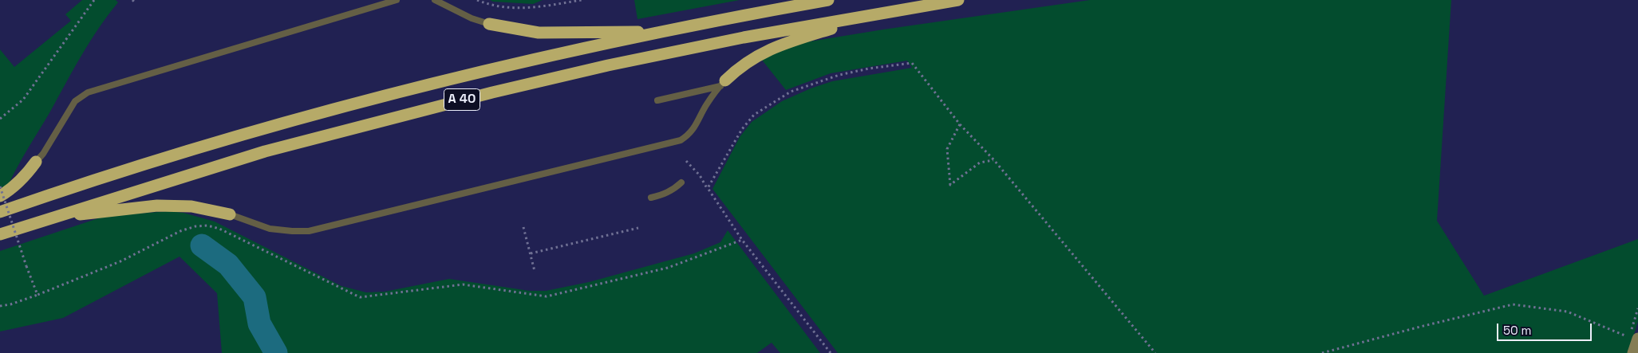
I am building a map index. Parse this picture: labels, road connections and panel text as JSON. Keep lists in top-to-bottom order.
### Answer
{
  "streets": {
    "highway": ["A 40"]
  },
  "scale_bar": "50 m"
}
